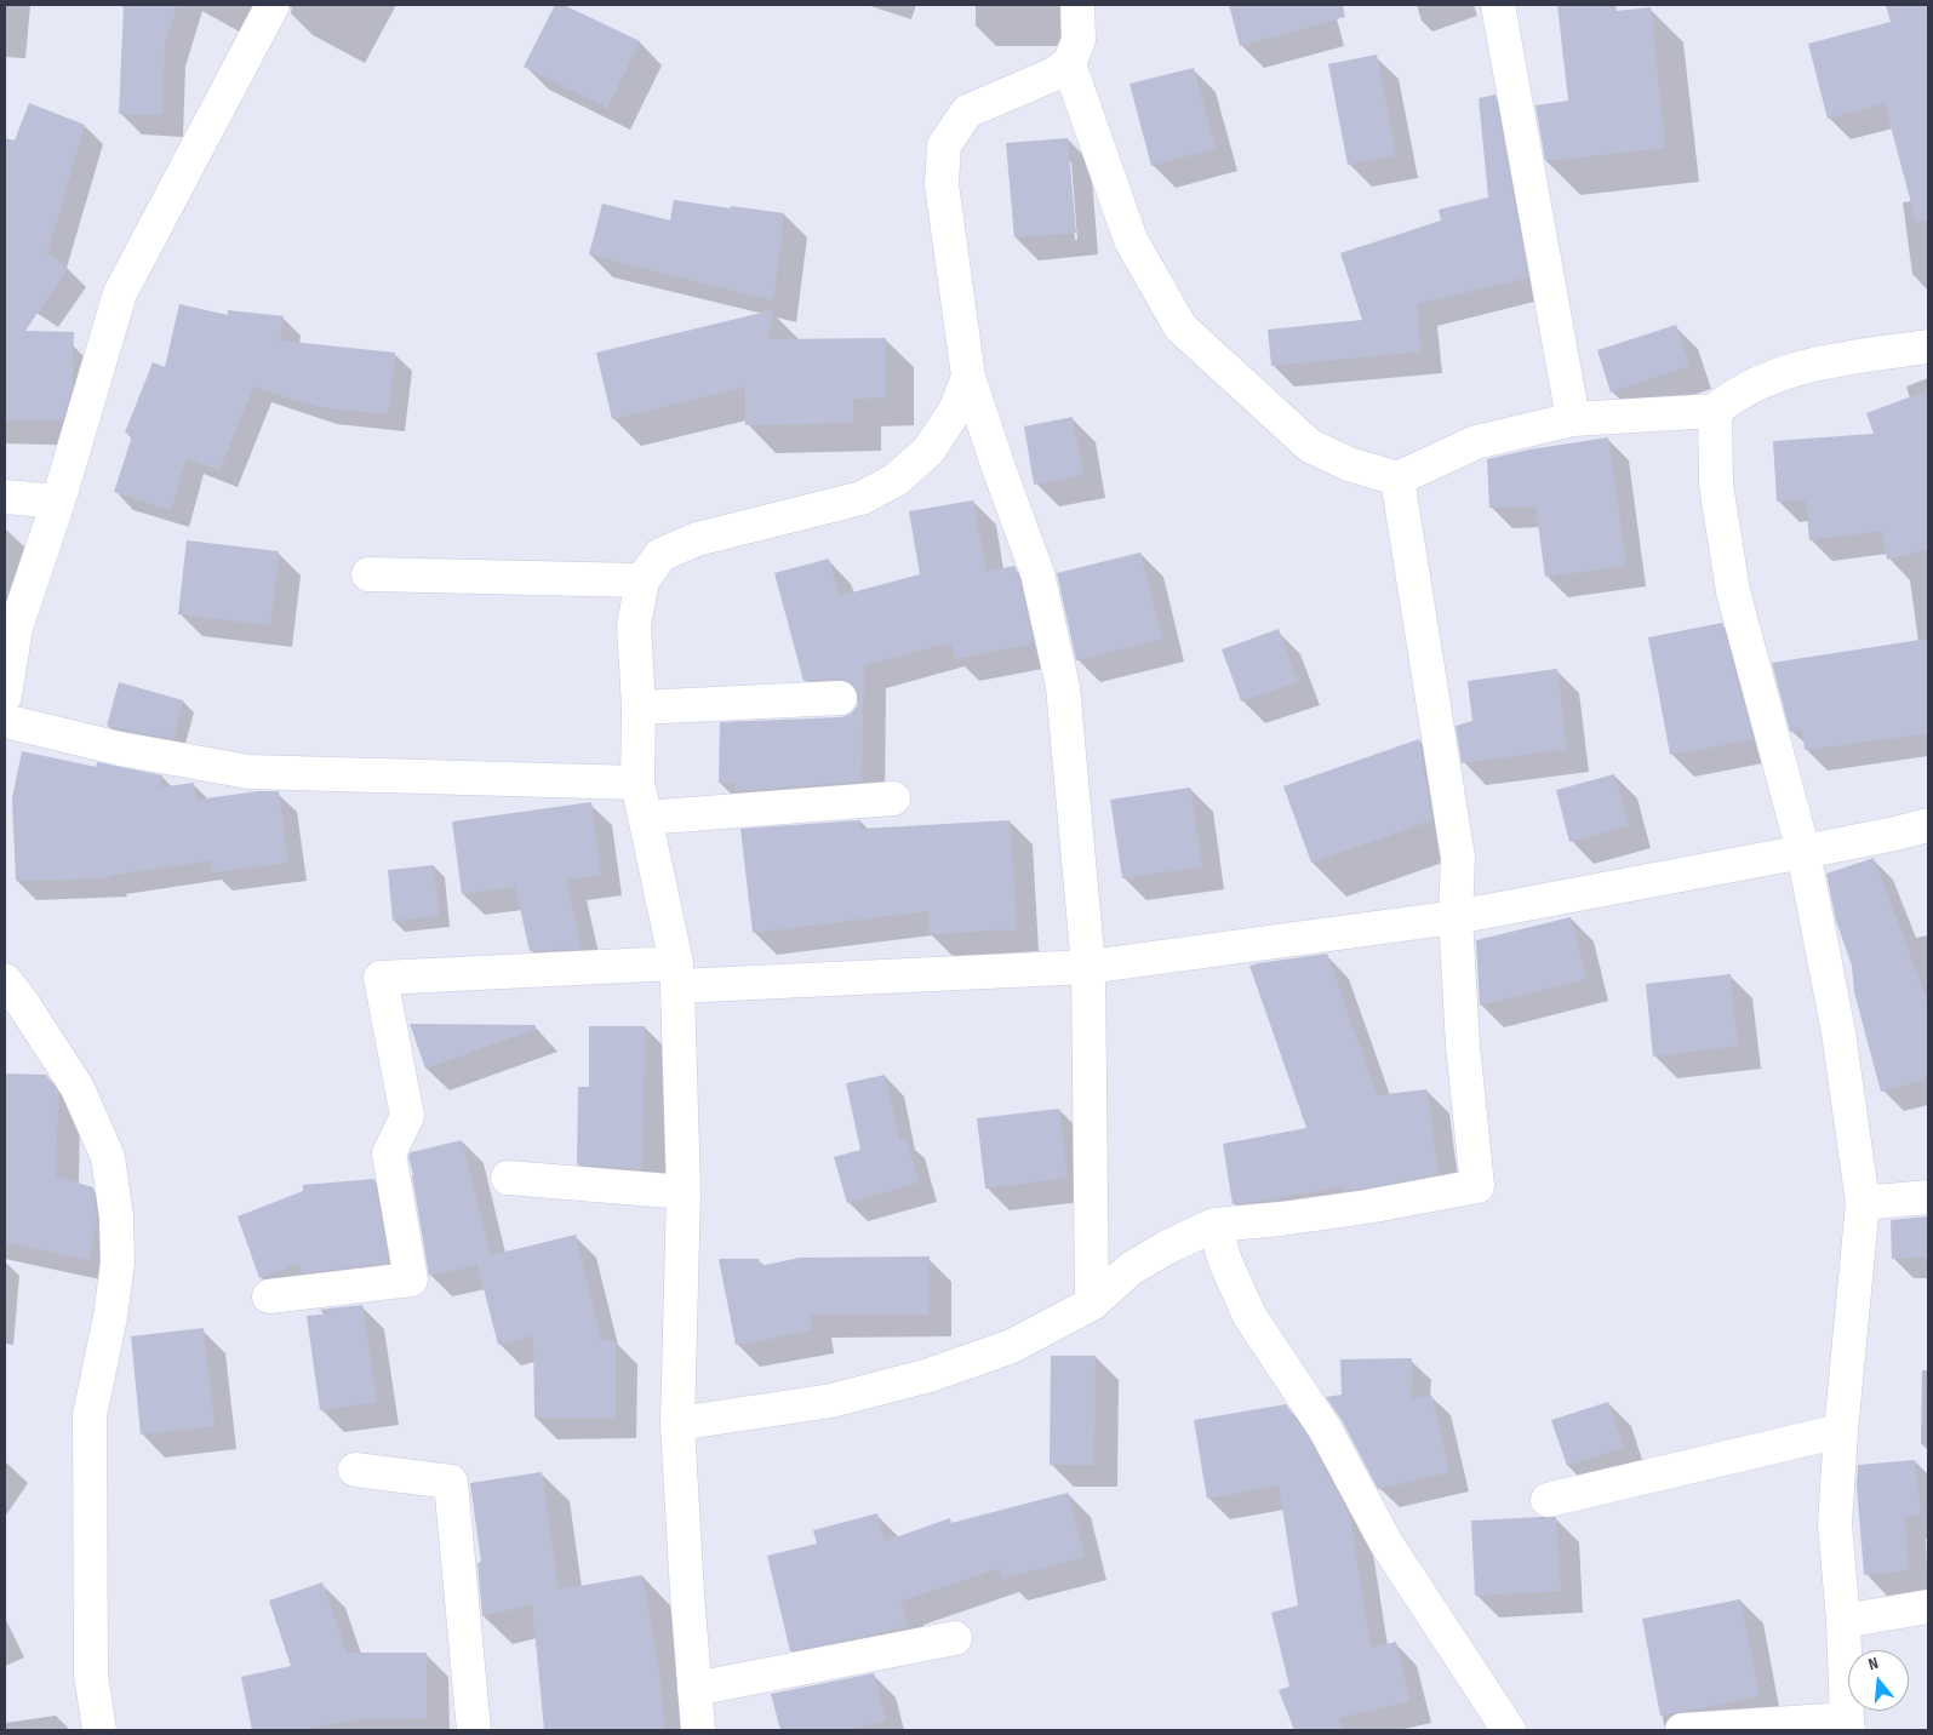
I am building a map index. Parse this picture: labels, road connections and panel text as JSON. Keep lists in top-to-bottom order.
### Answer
{
  "north": "top"
}
